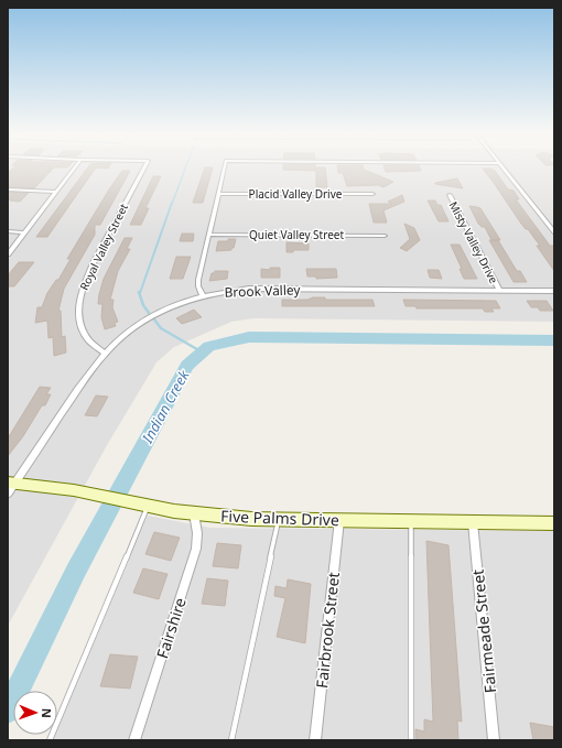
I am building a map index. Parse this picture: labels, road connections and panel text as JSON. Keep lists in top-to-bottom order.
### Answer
{
  "streets": {
    "street": [
      "Placid Valley Drive",
      "Quiet Valley Street",
      "Misty Valley Drive",
      "Royal Valley Street",
      "Brook Valley",
      "Five Palms Drive",
      "Fairshire",
      "Fairbrook Street",
      "Fairmeade Street"
    ]
  },
  "crossings": [
    ["Misty Valley Drive", "Brook Valley"],
    ["Royal Valley Street", "Brook Valley"],
    ["Brook Valley", "Five Palms Drive"],
    ["Five Palms Drive", "Fairshire"],
    ["Five Palms Drive", "Fairbrook Street"],
    ["Five Palms Drive", "Fairmeade Street"]
  ],
  "water": ["Indian Creek"],
  "north": "right"
}
